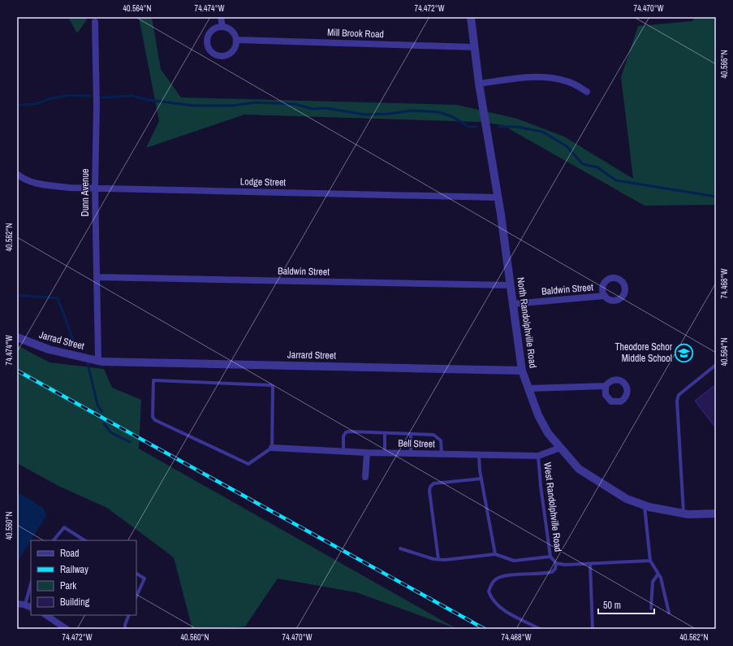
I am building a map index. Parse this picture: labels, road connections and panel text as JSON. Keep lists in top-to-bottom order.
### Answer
{
  "streets": {
    "street": [
      "Mill Brook Road",
      "Lodge Street",
      "Dunn Avenue",
      "Baldwin Street",
      "North Randolphville Road",
      "Jarrad Street",
      "Jarrard Street",
      "Bell Street"
    ],
    "lane": ["West Randolphville Road"]
  },
  "crossings": [
    ["Mill Brook Road", "North Randolphville Road"],
    ["Lodge Street", "Dunn Avenue"],
    ["Lodge Street", "North Randolphville Road"],
    ["Dunn Avenue", "Baldwin Street"],
    ["Dunn Avenue", "Jarrad Street"],
    ["Dunn Avenue", "Jarrard Street"],
    ["Baldwin Street", "North Randolphville Road"],
    ["North Randolphville Road", "Jarrard Street"],
    ["North Randolphville Road", "Bell Street"],
    ["Jarrad Street", "Jarrard Street"],
    ["Bell Street", "West Randolphville Road"]
  ],
  "places": {
    "school or university": ["Theodore Schor Middle School"]
  },
  "legend": [
    "Road",
    "Railway",
    "Park",
    "Building"
  ],
  "scale_bar": "50 m",
  "coordinates": [
    "40.564°N",
    "74.474°W",
    "74.472°W",
    "74.470°W",
    "40.566°N",
    "40.562°N",
    "74.468°W",
    "40.560°N"
  ]
}
